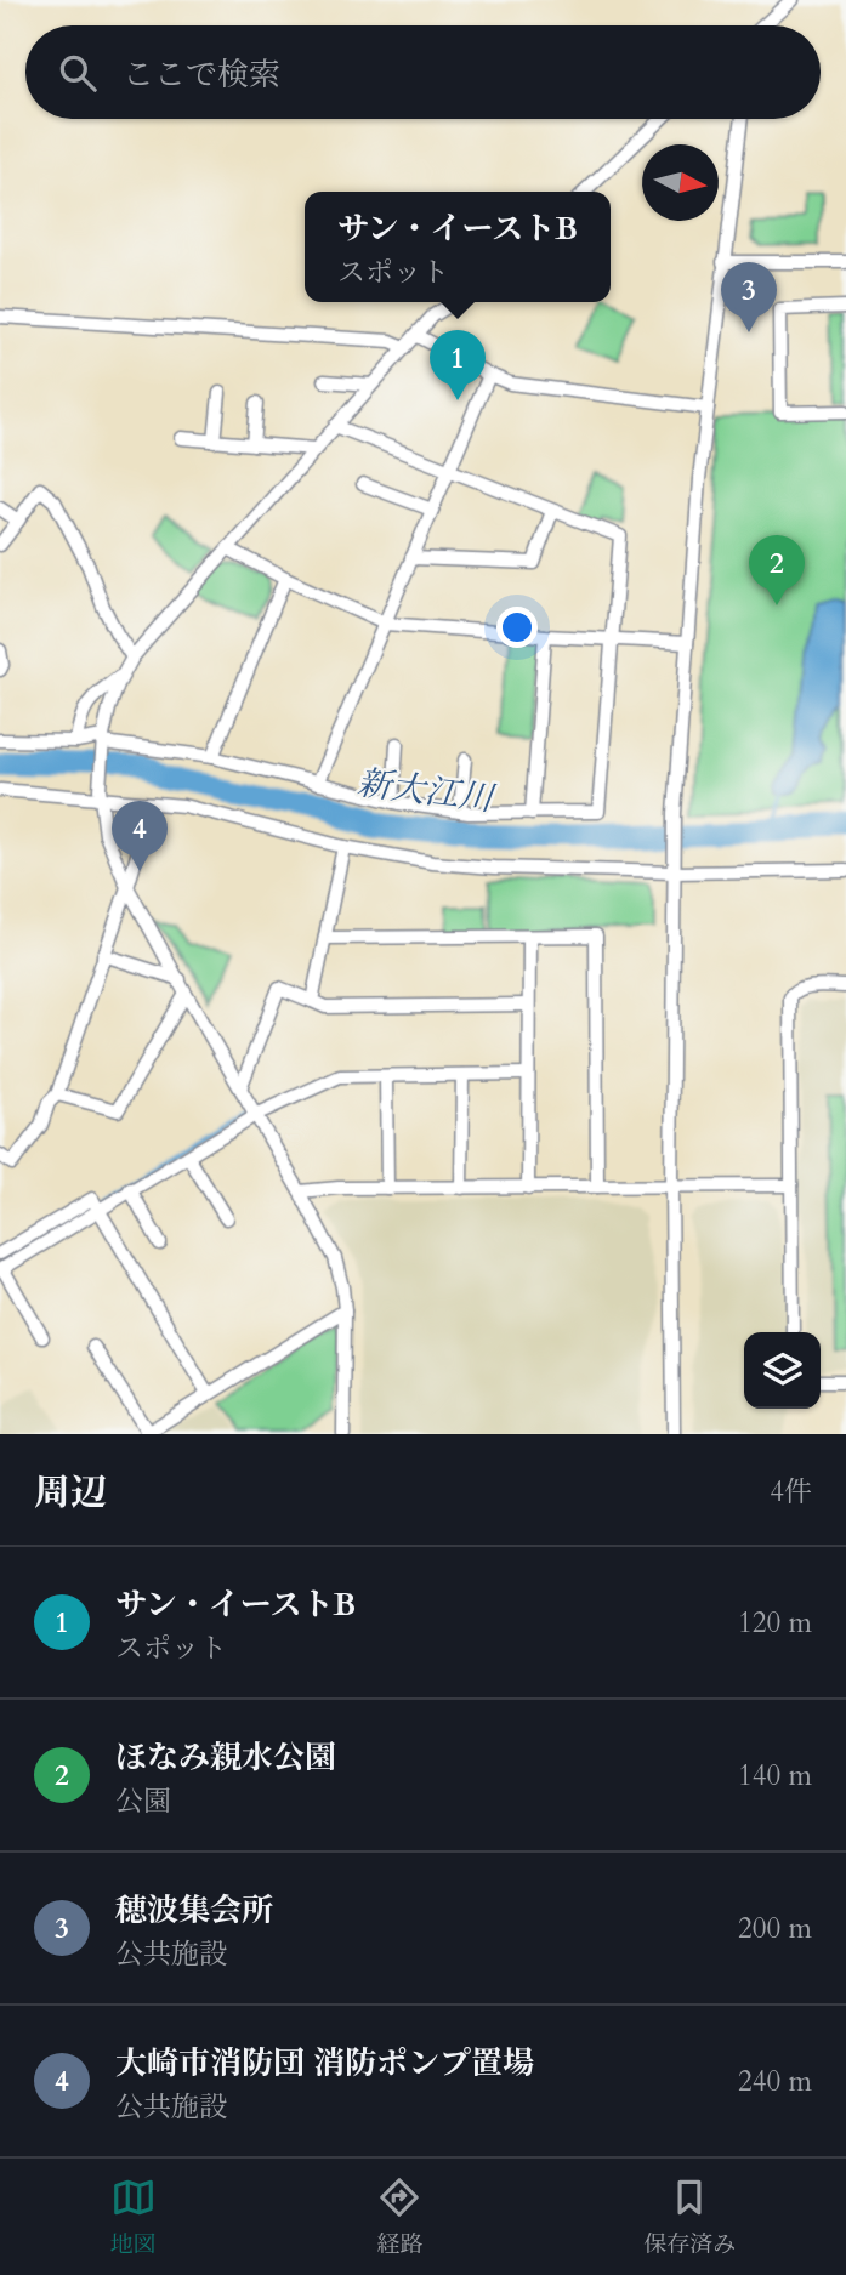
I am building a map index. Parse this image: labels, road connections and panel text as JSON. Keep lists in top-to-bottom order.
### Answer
{
  "water": ["新大江川"],
  "north": "right",
  "page": {
    "search": "ここで検索",
    "popup": ["サン・イーストB", "スポット"],
    "pins": [
      "3",
      "1",
      "2",
      "4"
    ],
    "heading": ["周辺", "4件"],
    "list": [
      {
        "mark": "1",
        "name": "サン・イーストB",
        "note": "スポット",
        "value": "120 m"
      },
      {
        "mark": "2",
        "name": "ほなみ親水公園",
        "note": "公園",
        "value": "140 m"
      },
      {
        "mark": "3",
        "name": "穂波集会所",
        "note": "公共施設",
        "value": "200 m"
      },
      {
        "mark": "4",
        "name": "大崎市消防団 消防ポンプ置場",
        "note": "公共施設",
        "value": "240 m"
      }
    ],
    "nav": ["地図", "経路", "保存済み"]
  }
}
